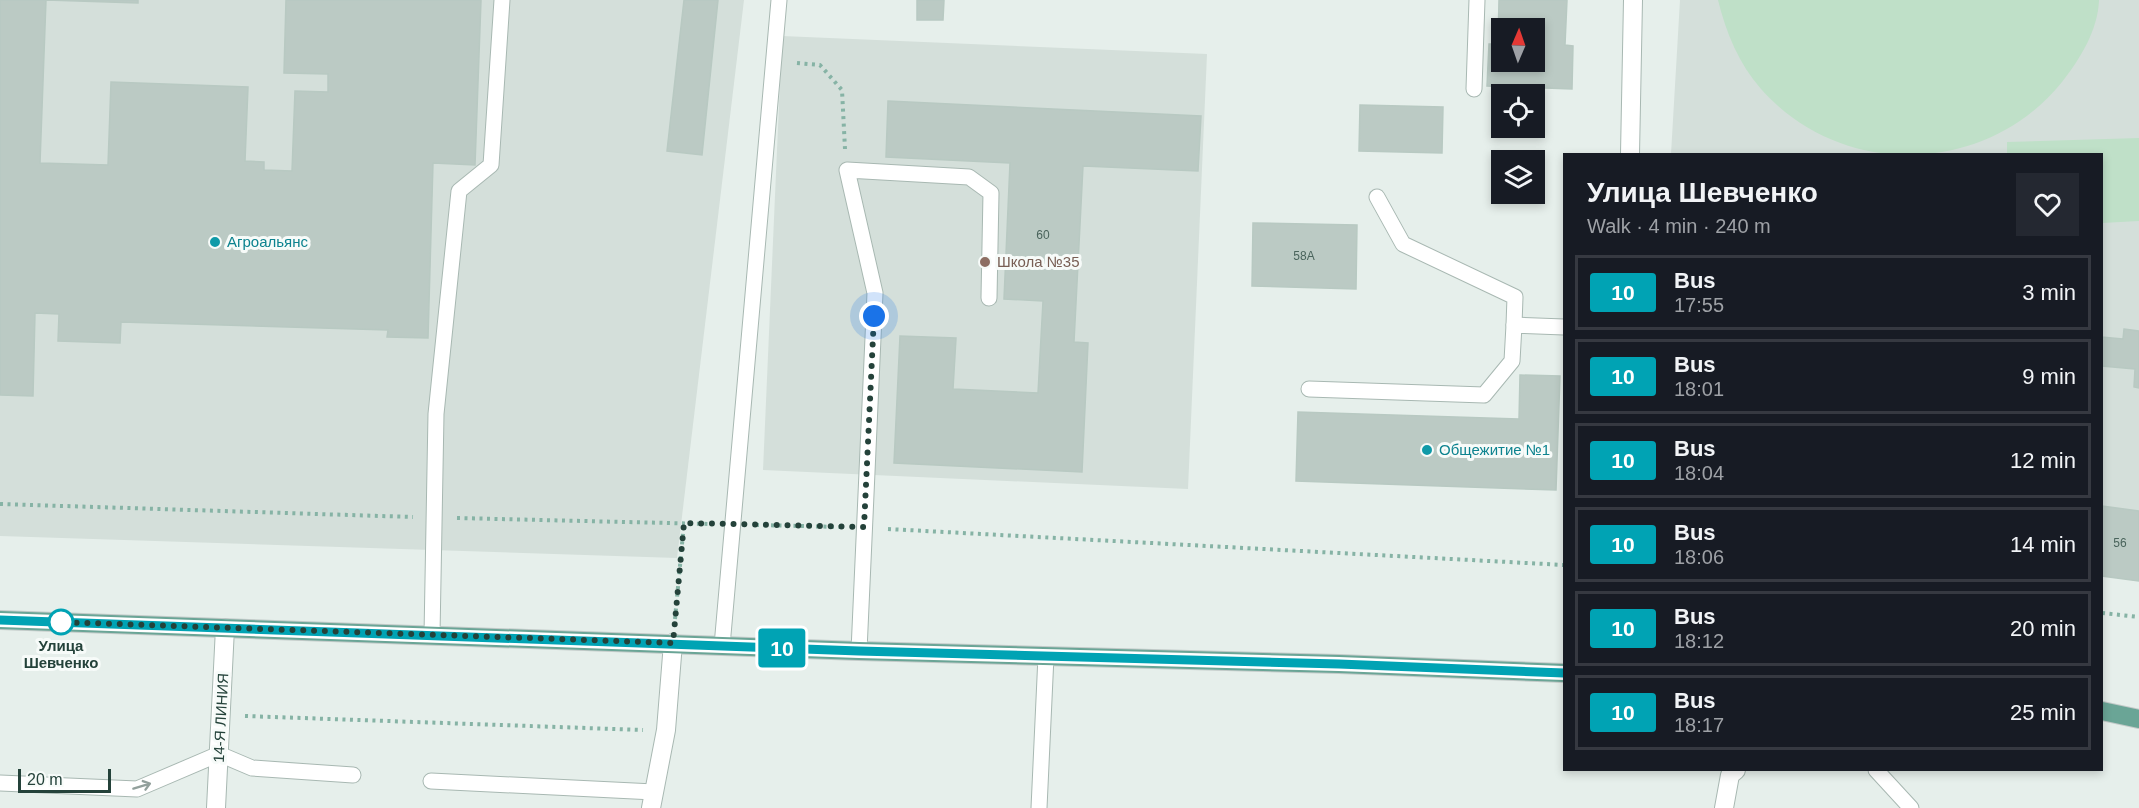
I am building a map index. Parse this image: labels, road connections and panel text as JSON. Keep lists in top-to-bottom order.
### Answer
{
  "streets": {
    "street": ["14-Я ЛИНИЯ"]
  },
  "places": [
    "Агроальянс",
    "Школа №35",
    "Общежитие №1",
    "Улица Шевченко"
  ],
  "lines": ["bus line 10"],
  "house_numbers": ["60", "58А", "56"],
  "scale_bar": "20 m",
  "north": "top",
  "page": {
    "on_map": "10",
    "heading": ["Улица Шевченко", "Walk · 4 min · 240 m"],
    "list": [
      {
        "mark": "10",
        "name": "Bus",
        "note": "17:55",
        "value": "3 min"
      },
      {
        "mark": "10",
        "name": "Bus",
        "note": "18:01",
        "value": "9 min"
      },
      {
        "mark": "10",
        "name": "Bus",
        "note": "18:04",
        "value": "12 min"
      },
      {
        "mark": "10",
        "name": "Bus",
        "note": "18:06",
        "value": "14 min"
      },
      {
        "mark": "10",
        "name": "Bus",
        "note": "18:12",
        "value": "20 min"
      },
      {
        "mark": "10",
        "name": "Bus",
        "note": "18:17",
        "value": "25 min"
      }
    ],
    "scale": "20 m"
  }
}
